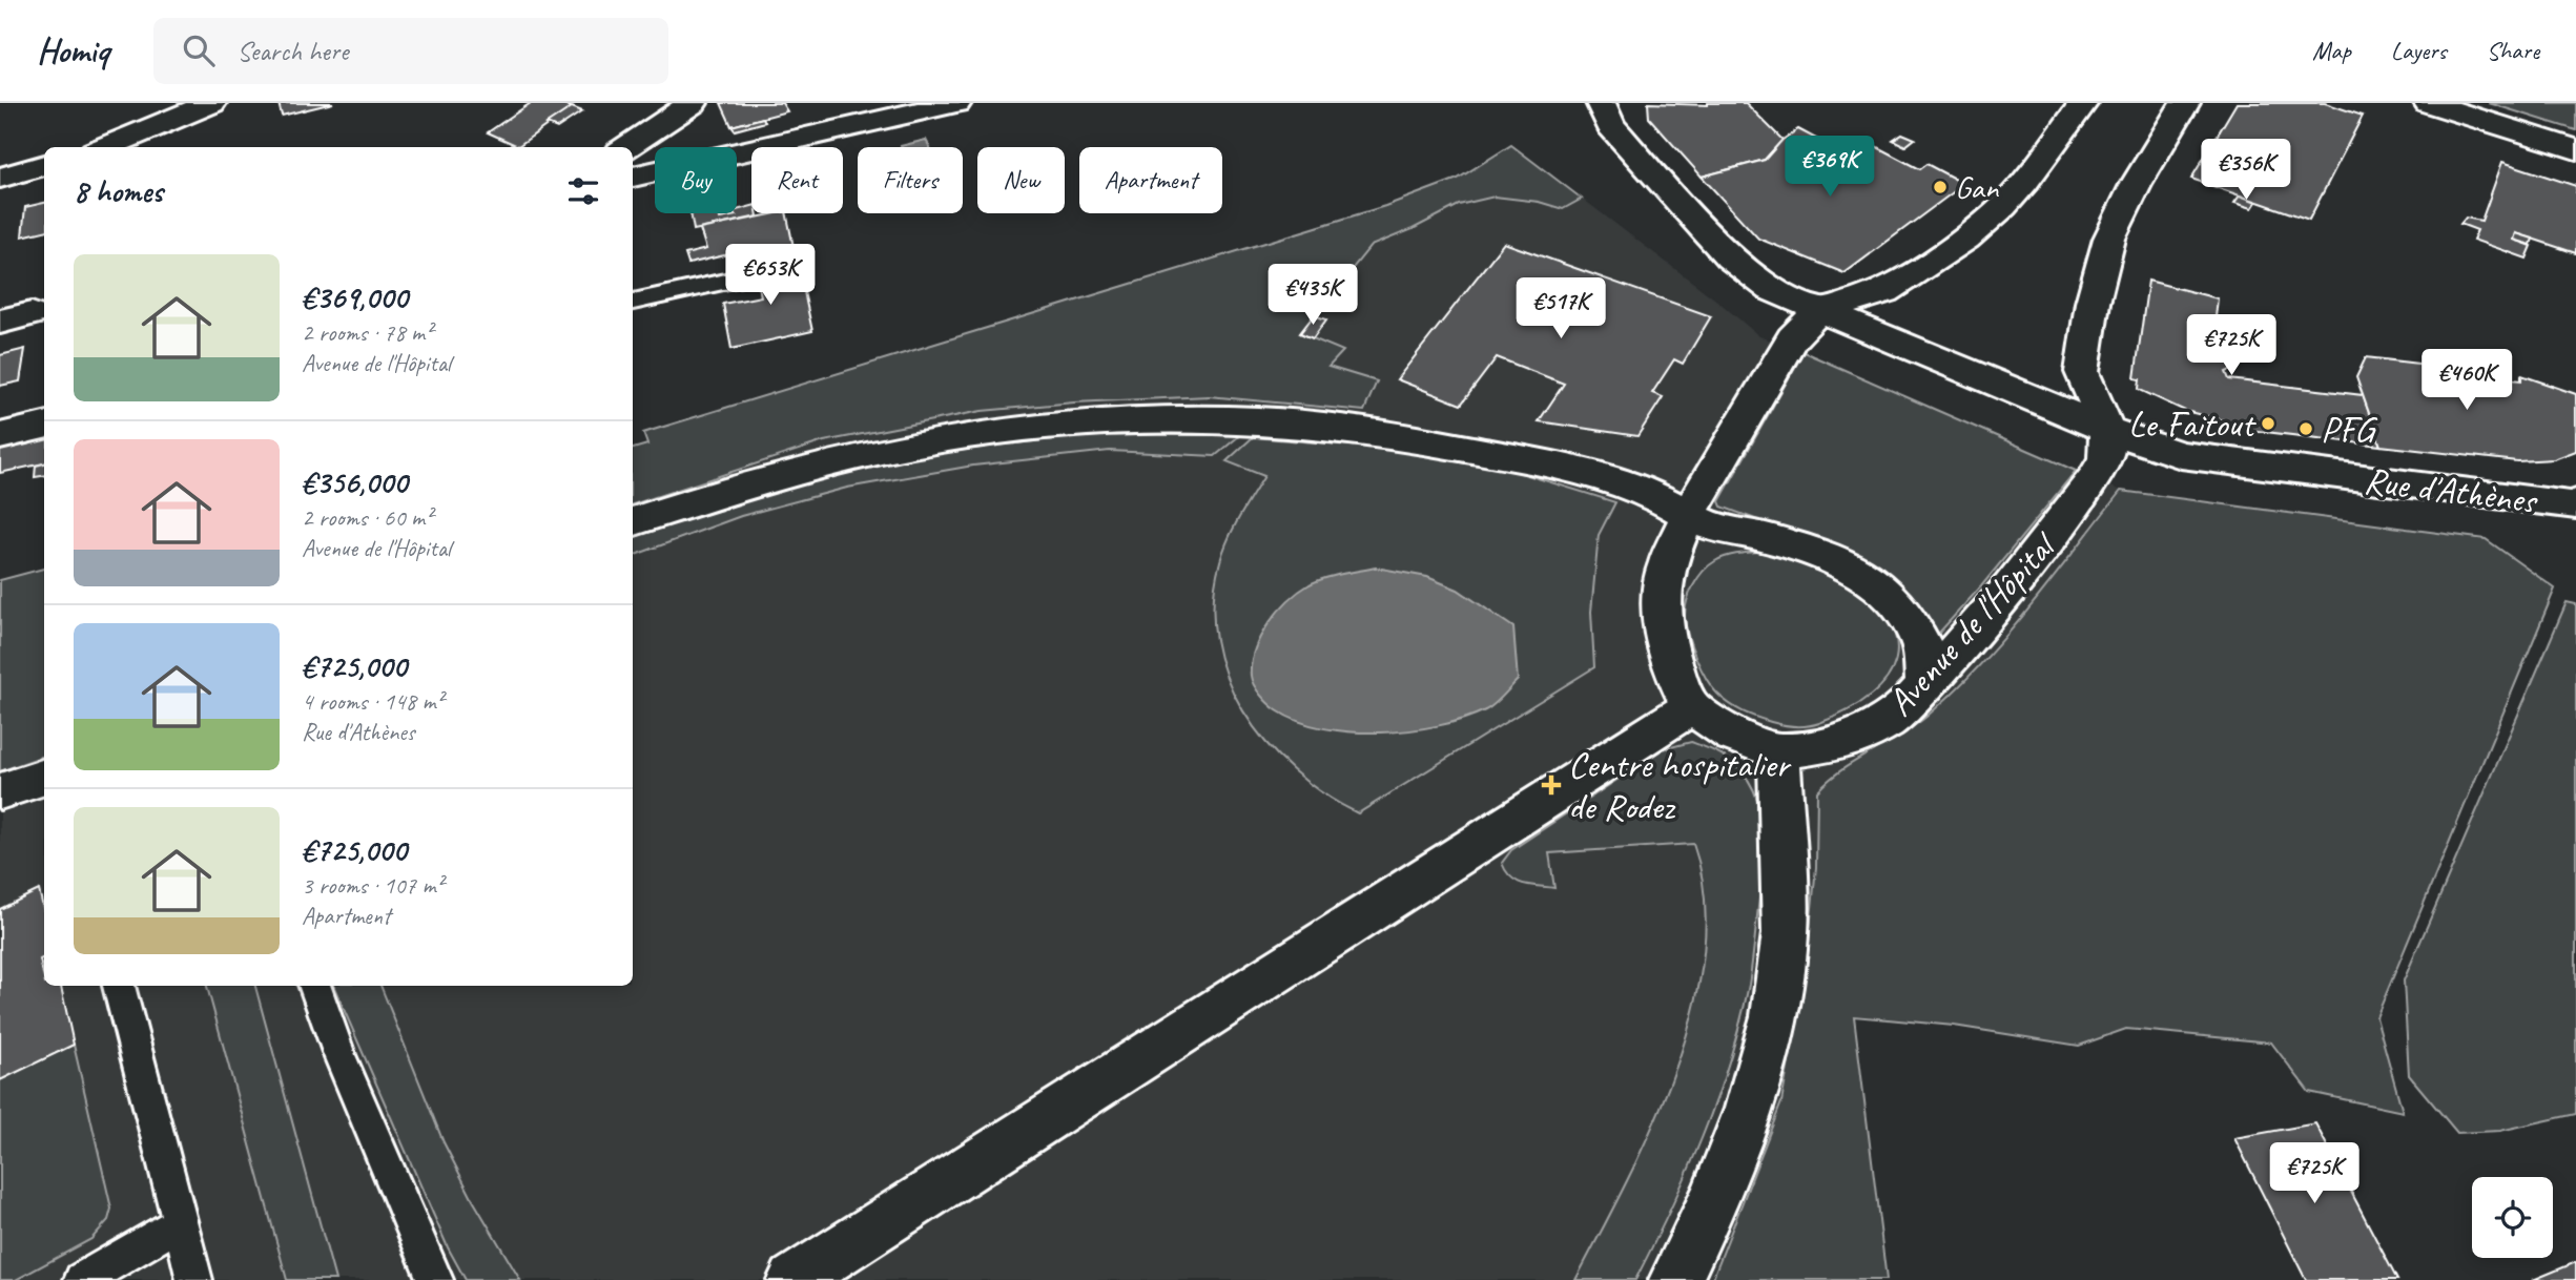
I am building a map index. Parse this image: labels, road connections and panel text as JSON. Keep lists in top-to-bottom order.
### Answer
{
  "streets": {
    "street": ["Rue d'Athènes", "Avenue de l'Hôpital"]
  },
  "crossings": [
    ["Rue d'Athènes", "Avenue de l'Hôpital"]
  ],
  "places": {
    "other": ["Gan", "Le Faitout", "PFG"],
    "health": ["Centre hospitalier de Rodez"]
  },
  "page": {
    "header": "Homiq",
    "search": "Search here",
    "nav": ["Map", "Layers", "Share"],
    "price": [
      "€369K",
      "€356K",
      "€653K",
      "€435K",
      "€517K",
      "€725K",
      "€460K",
      "€725K"
    ],
    "chip": [
      "Buy",
      "Rent",
      "Filters",
      "New",
      "Apartment"
    ],
    "heading": "8 homes",
    "list": [
      {
        "name": "€369,000",
        "note": "2 rooms · 78 m² · Avenue de l'Hôpital"
      },
      {
        "name": "€356,000",
        "note": "2 rooms · 60 m² · Avenue de l'Hôpital"
      },
      {
        "name": "€725,000",
        "note": "4 rooms · 148 m² · Rue d'Athènes"
      },
      {
        "name": "€725,000",
        "note": "3 rooms · 107 m² · Apartment"
      }
    ]
  }
}
